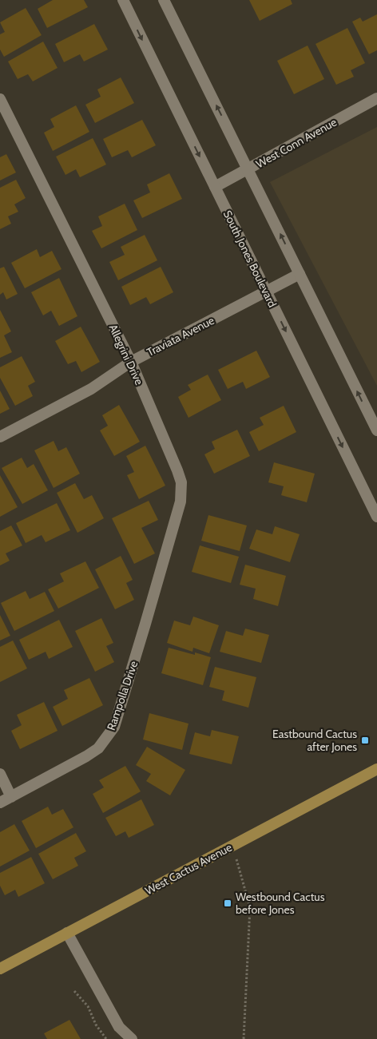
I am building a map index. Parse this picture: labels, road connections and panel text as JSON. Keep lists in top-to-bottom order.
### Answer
{
  "streets": {
    "main road": ["West Cactus Avenue"],
    "street": [
      "West Conn Avenue",
      "South Jones Boulevard",
      "Traviata Avenue",
      "Allegrini Drive",
      "Rampolla Drive"
    ]
  },
  "crossings": [
    ["West Conn Avenue", "South Jones Boulevard"],
    ["South Jones Boulevard", "Traviata Avenue"],
    ["Traviata Avenue", "Allegrini Drive"],
    ["Allegrini Drive", "Rampolla Drive"]
  ],
  "places": {
    "transit": ["Eastbound Cactus after Jones", "Westbound Cactus before Jones"]
  }
}
